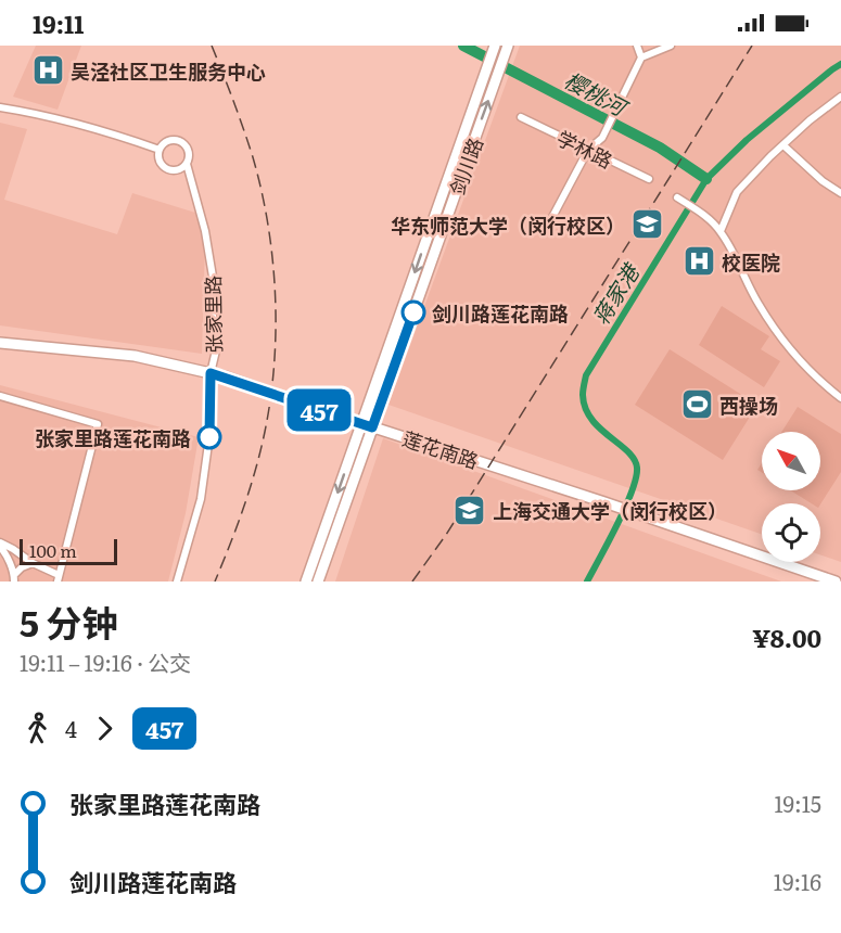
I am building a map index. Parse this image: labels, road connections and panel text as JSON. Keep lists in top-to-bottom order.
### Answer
{
  "streets": {
    "main road": ["剑川路", "莲花南路"],
    "street": ["学林路", "张家里路"]
  },
  "crossings": [
    ["剑川路", "莲花南路"],
    ["张家里路", "莲花南路"]
  ],
  "water": ["樱桃河", "蒋家港"],
  "places": {
    "hospital": ["吴泾社区卫生服务中心", "校医院"],
    "school or university": ["华东师范大学（闵行校区）", "上海交通大学（闵行校区）"],
    "other": ["剑川路莲花南路", "张家里路莲花南路"],
    "sports": ["西操场"]
  },
  "lines": ["bus line 457"],
  "scale_bar": "100 m",
  "north": "top left",
  "page": {
    "status": "19:11",
    "on_map": "457",
    "scale": "100 m",
    "heading": ["5 分钟", "19:11 – 19:16 · 公交", "¥8.00"],
    "legs": ["4", "457"],
    "list": [
      {
        "name": "张家里路莲花南路",
        "value": "19:15"
      },
      {
        "name": "剑川路莲花南路",
        "value": "19:16"
      }
    ]
  }
}
